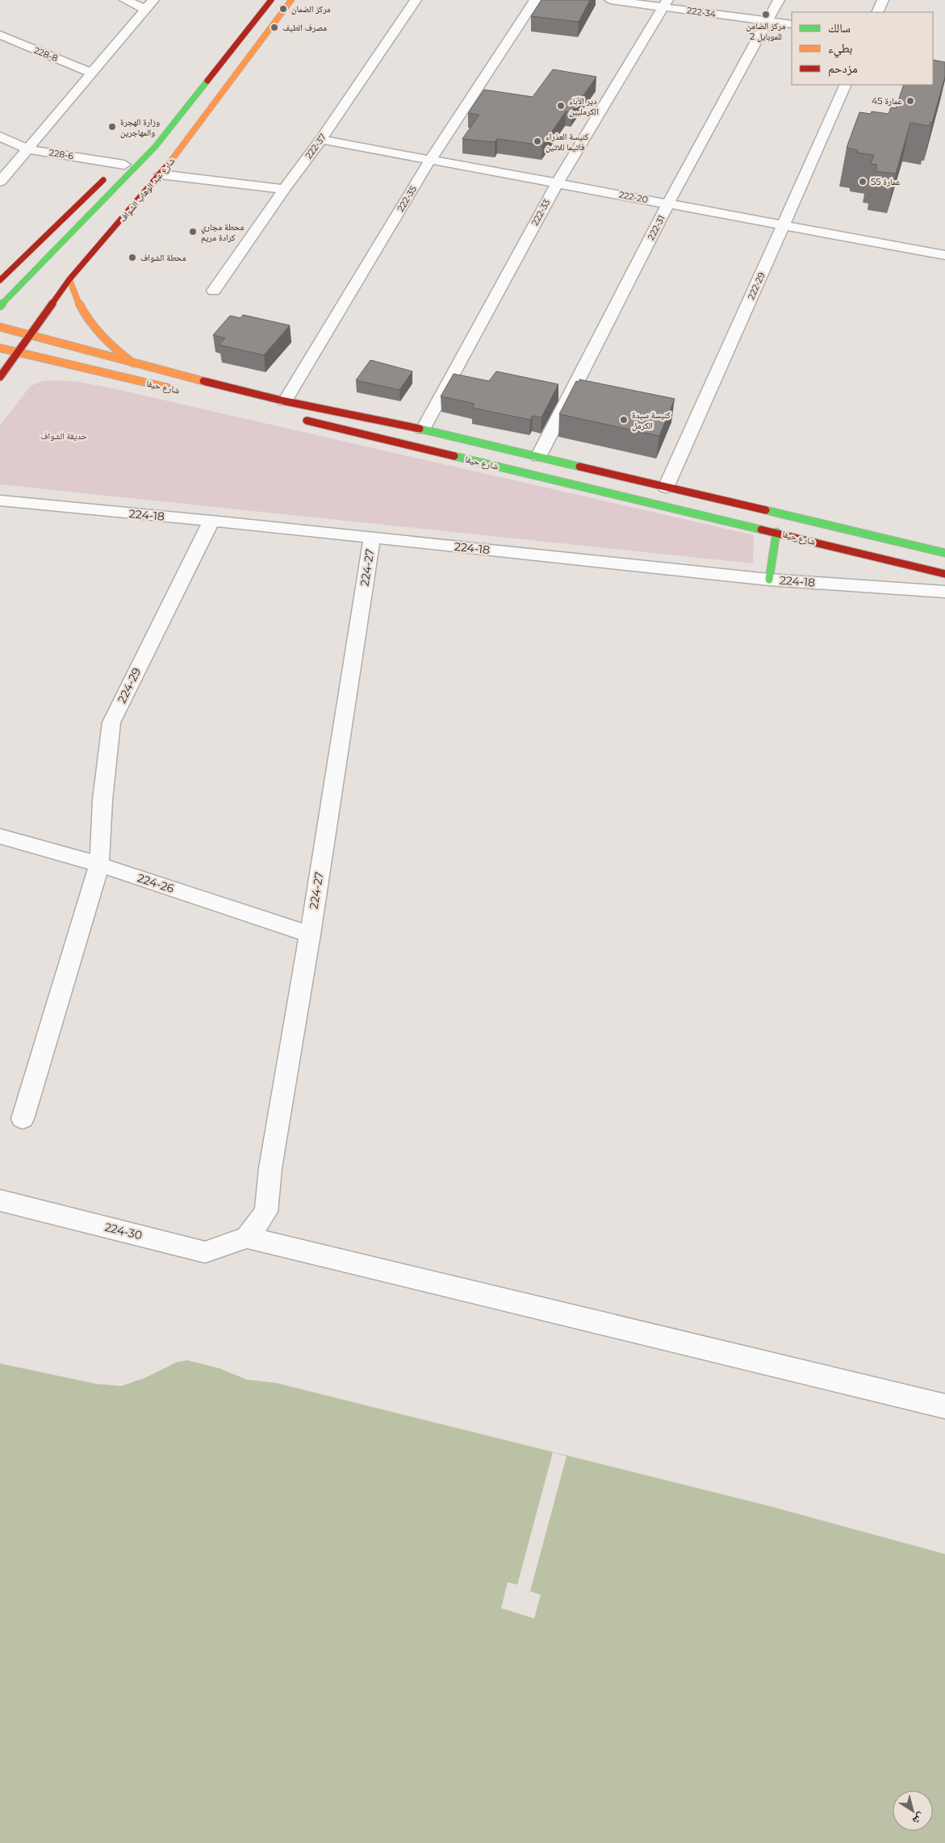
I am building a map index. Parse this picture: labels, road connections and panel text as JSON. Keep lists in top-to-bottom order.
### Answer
{
  "streets": {
    "main road": ["شارع عبد الوهاب الشواف", "شارع حيفا"],
    "street": [
      "222-34",
      "228-8",
      "222-37",
      "228-6",
      "222-20",
      "222-35",
      "222-33",
      "222-31",
      "222-29",
      "224-18",
      "224-27",
      "224-29",
      "224-26",
      "224-30"
    ]
  },
  "crossings": [
    ["222-34", "222-33"],
    ["222-34", "222-31"],
    ["222-37", "222-20"],
    ["شارع عبد الوهاب الشواف", "شارع حيفا"],
    ["222-20", "222-35"],
    ["222-20", "222-33"],
    ["222-20", "222-31"],
    ["222-20", "222-29"],
    ["222-35", "شارع حيفا"],
    ["222-33", "شارع حيفا"],
    ["222-31", "شارع حيفا"],
    ["222-29", "شارع حيفا"],
    ["224-18", "224-27"],
    ["224-18", "224-29"],
    ["224-27", "224-26"],
    ["224-27", "224-30"],
    ["224-29", "224-26"]
  ],
  "parks": ["حديقة الشواف"],
  "places": [
    "مركز الضمان",
    "مركز الضامن 2 للموبايل",
    "مصرف الطيف",
    "عمارة 45",
    "دير الآباء الكرمليين",
    "وزارة الهجرة والمهاجرين",
    "كنيسة العذراء فاتيما للاتين",
    "عمارة 55",
    "محطة مجاري كرادة مريم",
    "محطة الشواف",
    "كنيسة سيدة الكرمل"
  ],
  "legend": ["سالك", "بطيء", "مزدحم"],
  "north": "bottom right"
}
